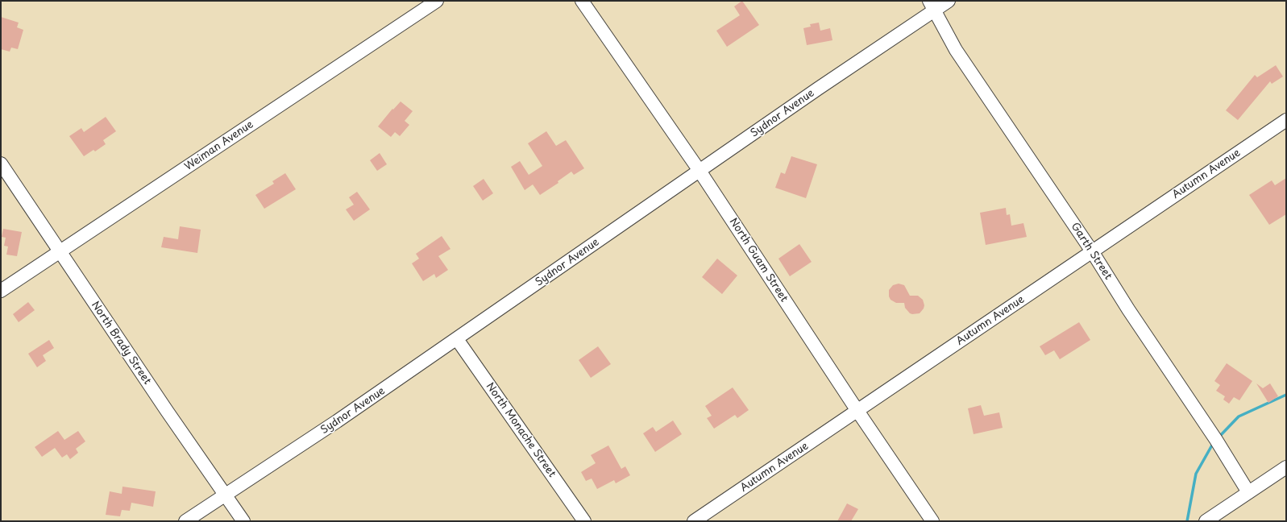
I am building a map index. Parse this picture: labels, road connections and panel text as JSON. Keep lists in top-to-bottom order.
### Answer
{
  "streets": {
    "street": [
      "Sydnor Avenue",
      "Weiman Avenue",
      "Autumn Avenue",
      "Garth Street",
      "North Guam Street",
      "North Brady Street",
      "North Monache Street"
    ]
  },
  "crossings": [
    ["Sydnor Avenue", "Garth Street"],
    ["Sydnor Avenue", "North Guam Street"],
    ["Sydnor Avenue", "North Brady Street"],
    ["Sydnor Avenue", "North Monache Street"],
    ["Weiman Avenue", "North Brady Street"],
    ["Autumn Avenue", "Garth Street"],
    ["Autumn Avenue", "North Guam Street"]
  ]
}
